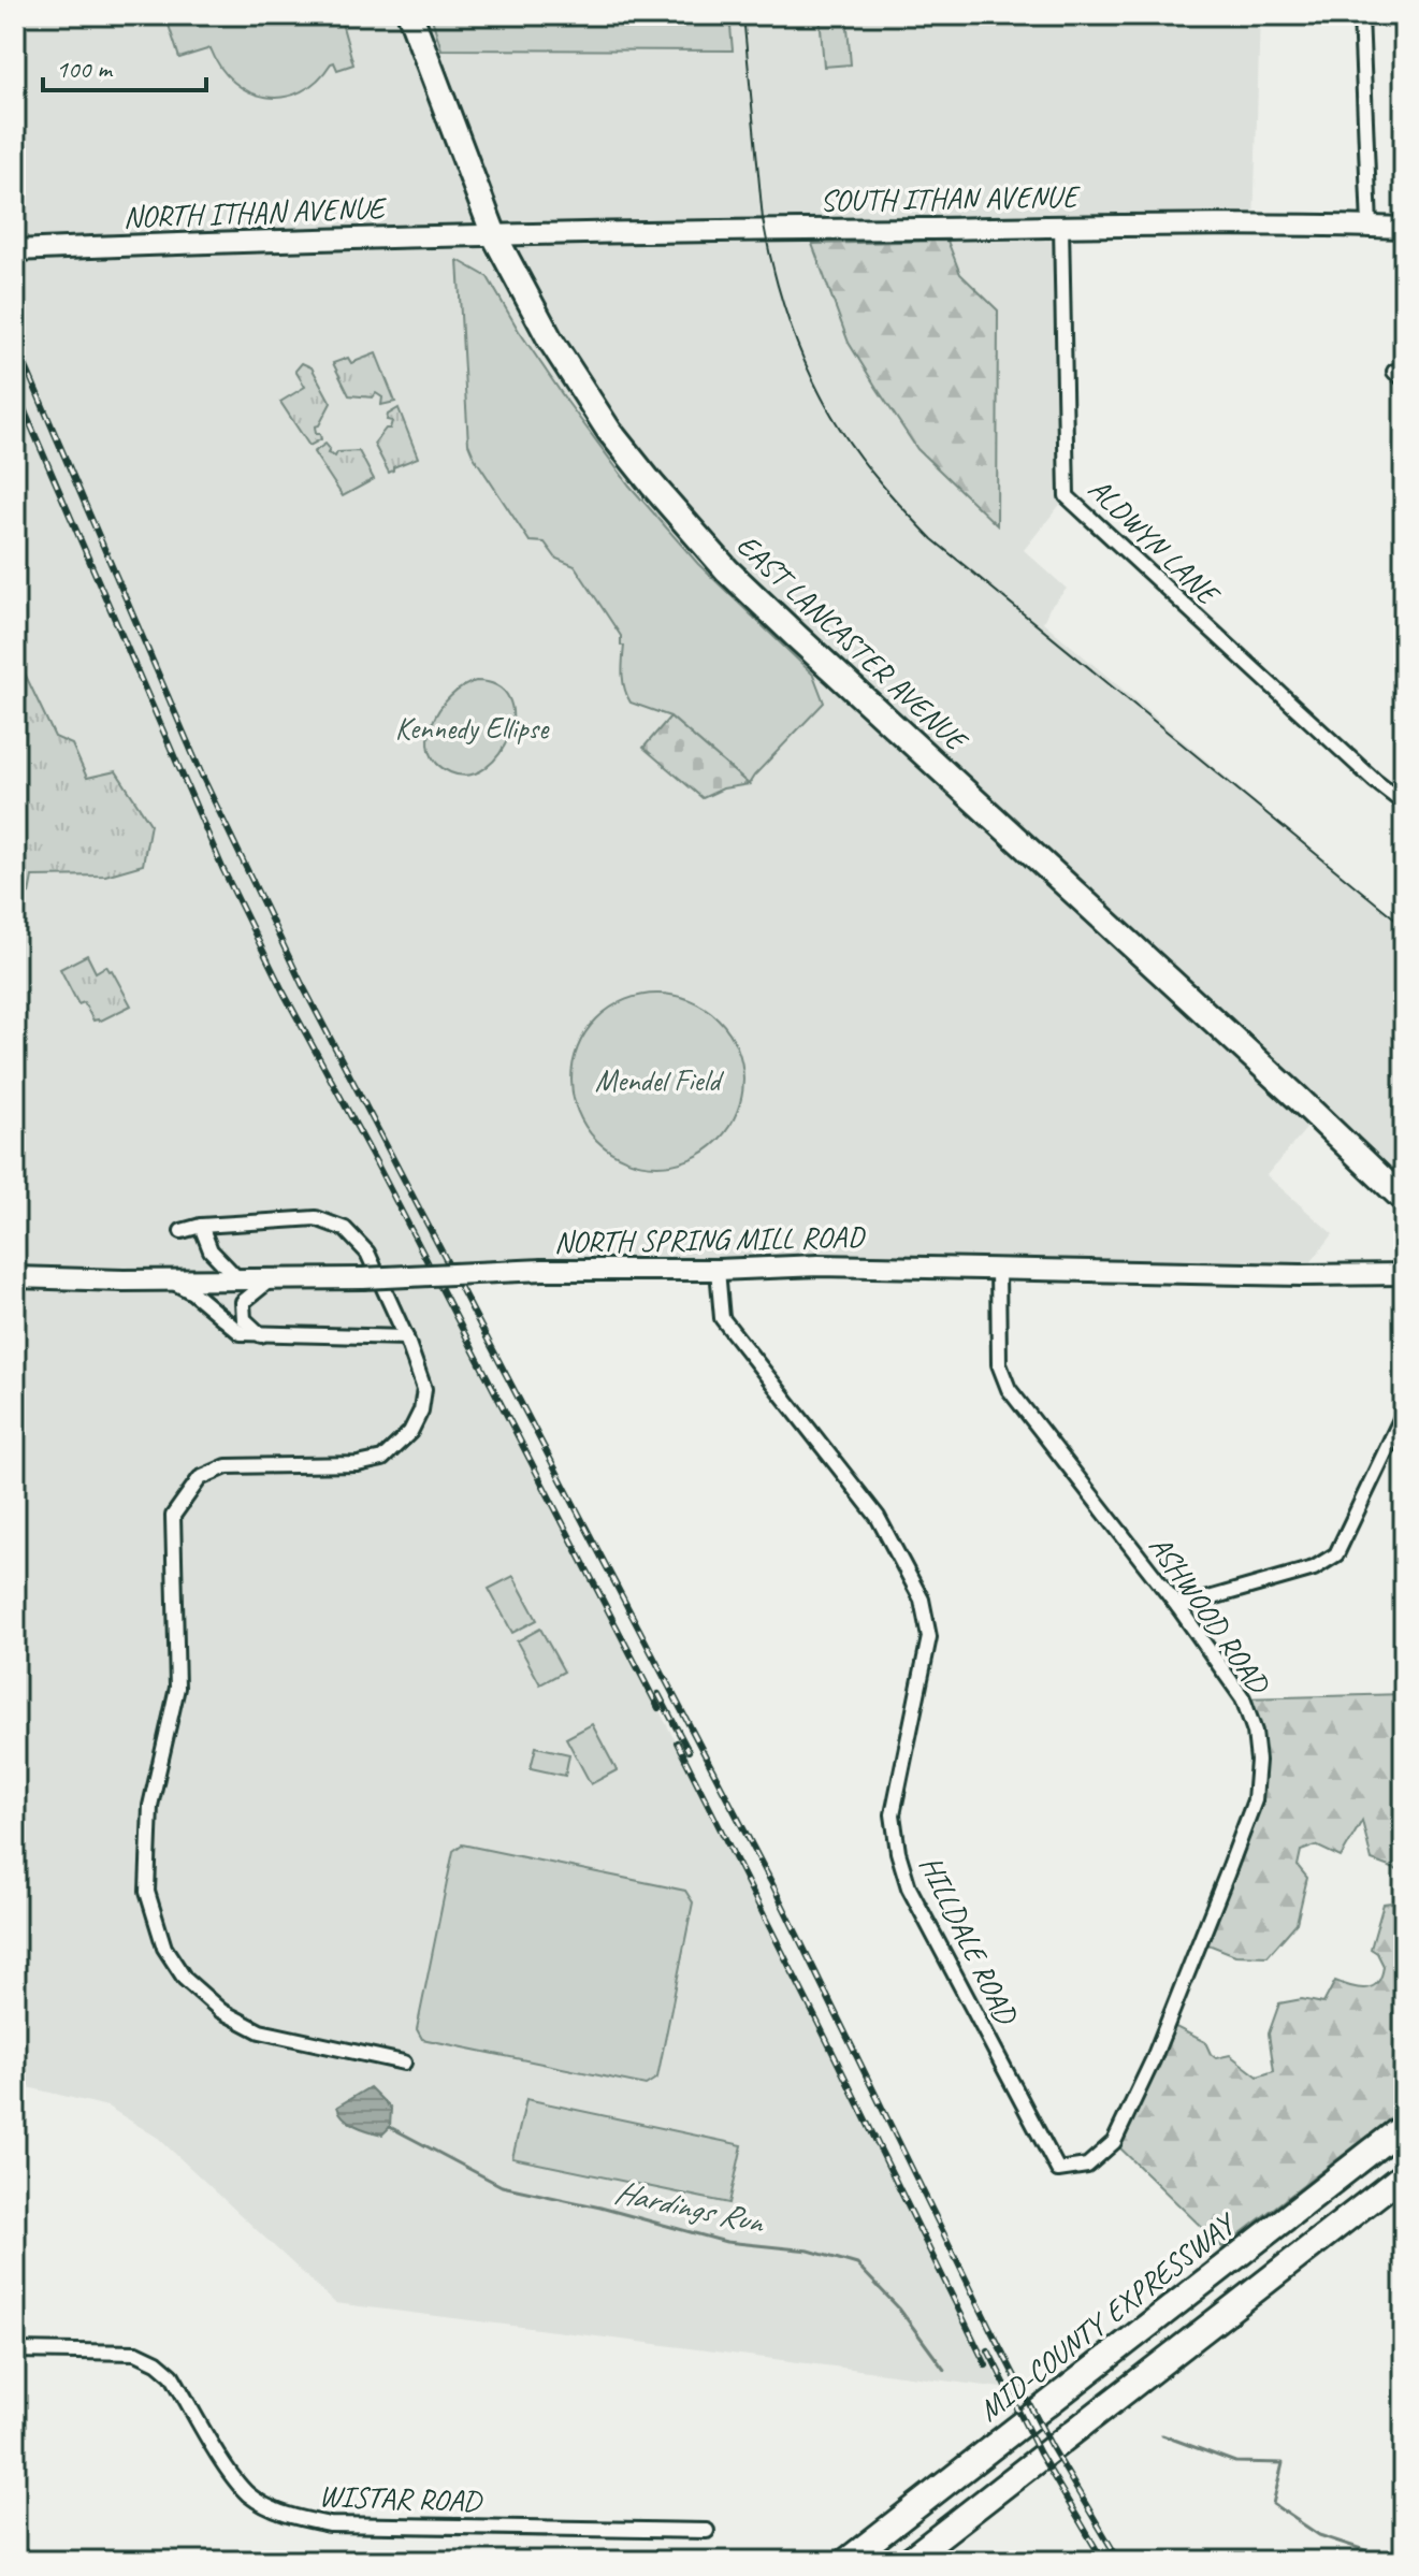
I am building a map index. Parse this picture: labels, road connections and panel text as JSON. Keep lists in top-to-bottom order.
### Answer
{
  "streets": {
    "highway": ["EAST LANCASTER AVENUE", "MID-COUNTY EXPRESSWAY"],
    "main road": ["SOUTH ITHAN AVENUE", "NORTH ITHAN AVENUE", "NORTH SPRING MILL ROAD"],
    "street": [
      "ALDWYN LANE",
      "ASHWOOD ROAD",
      "HILLDALE ROAD",
      "WISTAR ROAD"
    ]
  },
  "crossings": [
    ["SOUTH ITHAN AVENUE", "NORTH ITHAN AVENUE"],
    ["SOUTH ITHAN AVENUE", "ALDWYN LANE"],
    ["SOUTH ITHAN AVENUE", "EAST LANCASTER AVENUE"],
    ["NORTH ITHAN AVENUE", "EAST LANCASTER AVENUE"],
    ["NORTH SPRING MILL ROAD", "ASHWOOD ROAD"],
    ["NORTH SPRING MILL ROAD", "HILLDALE ROAD"],
    ["ASHWOOD ROAD", "HILLDALE ROAD"]
  ],
  "water": ["Hardings Run"],
  "parks": ["Kennedy Ellipse", "Mendel Field"],
  "scale_bar": "100 m"
}
